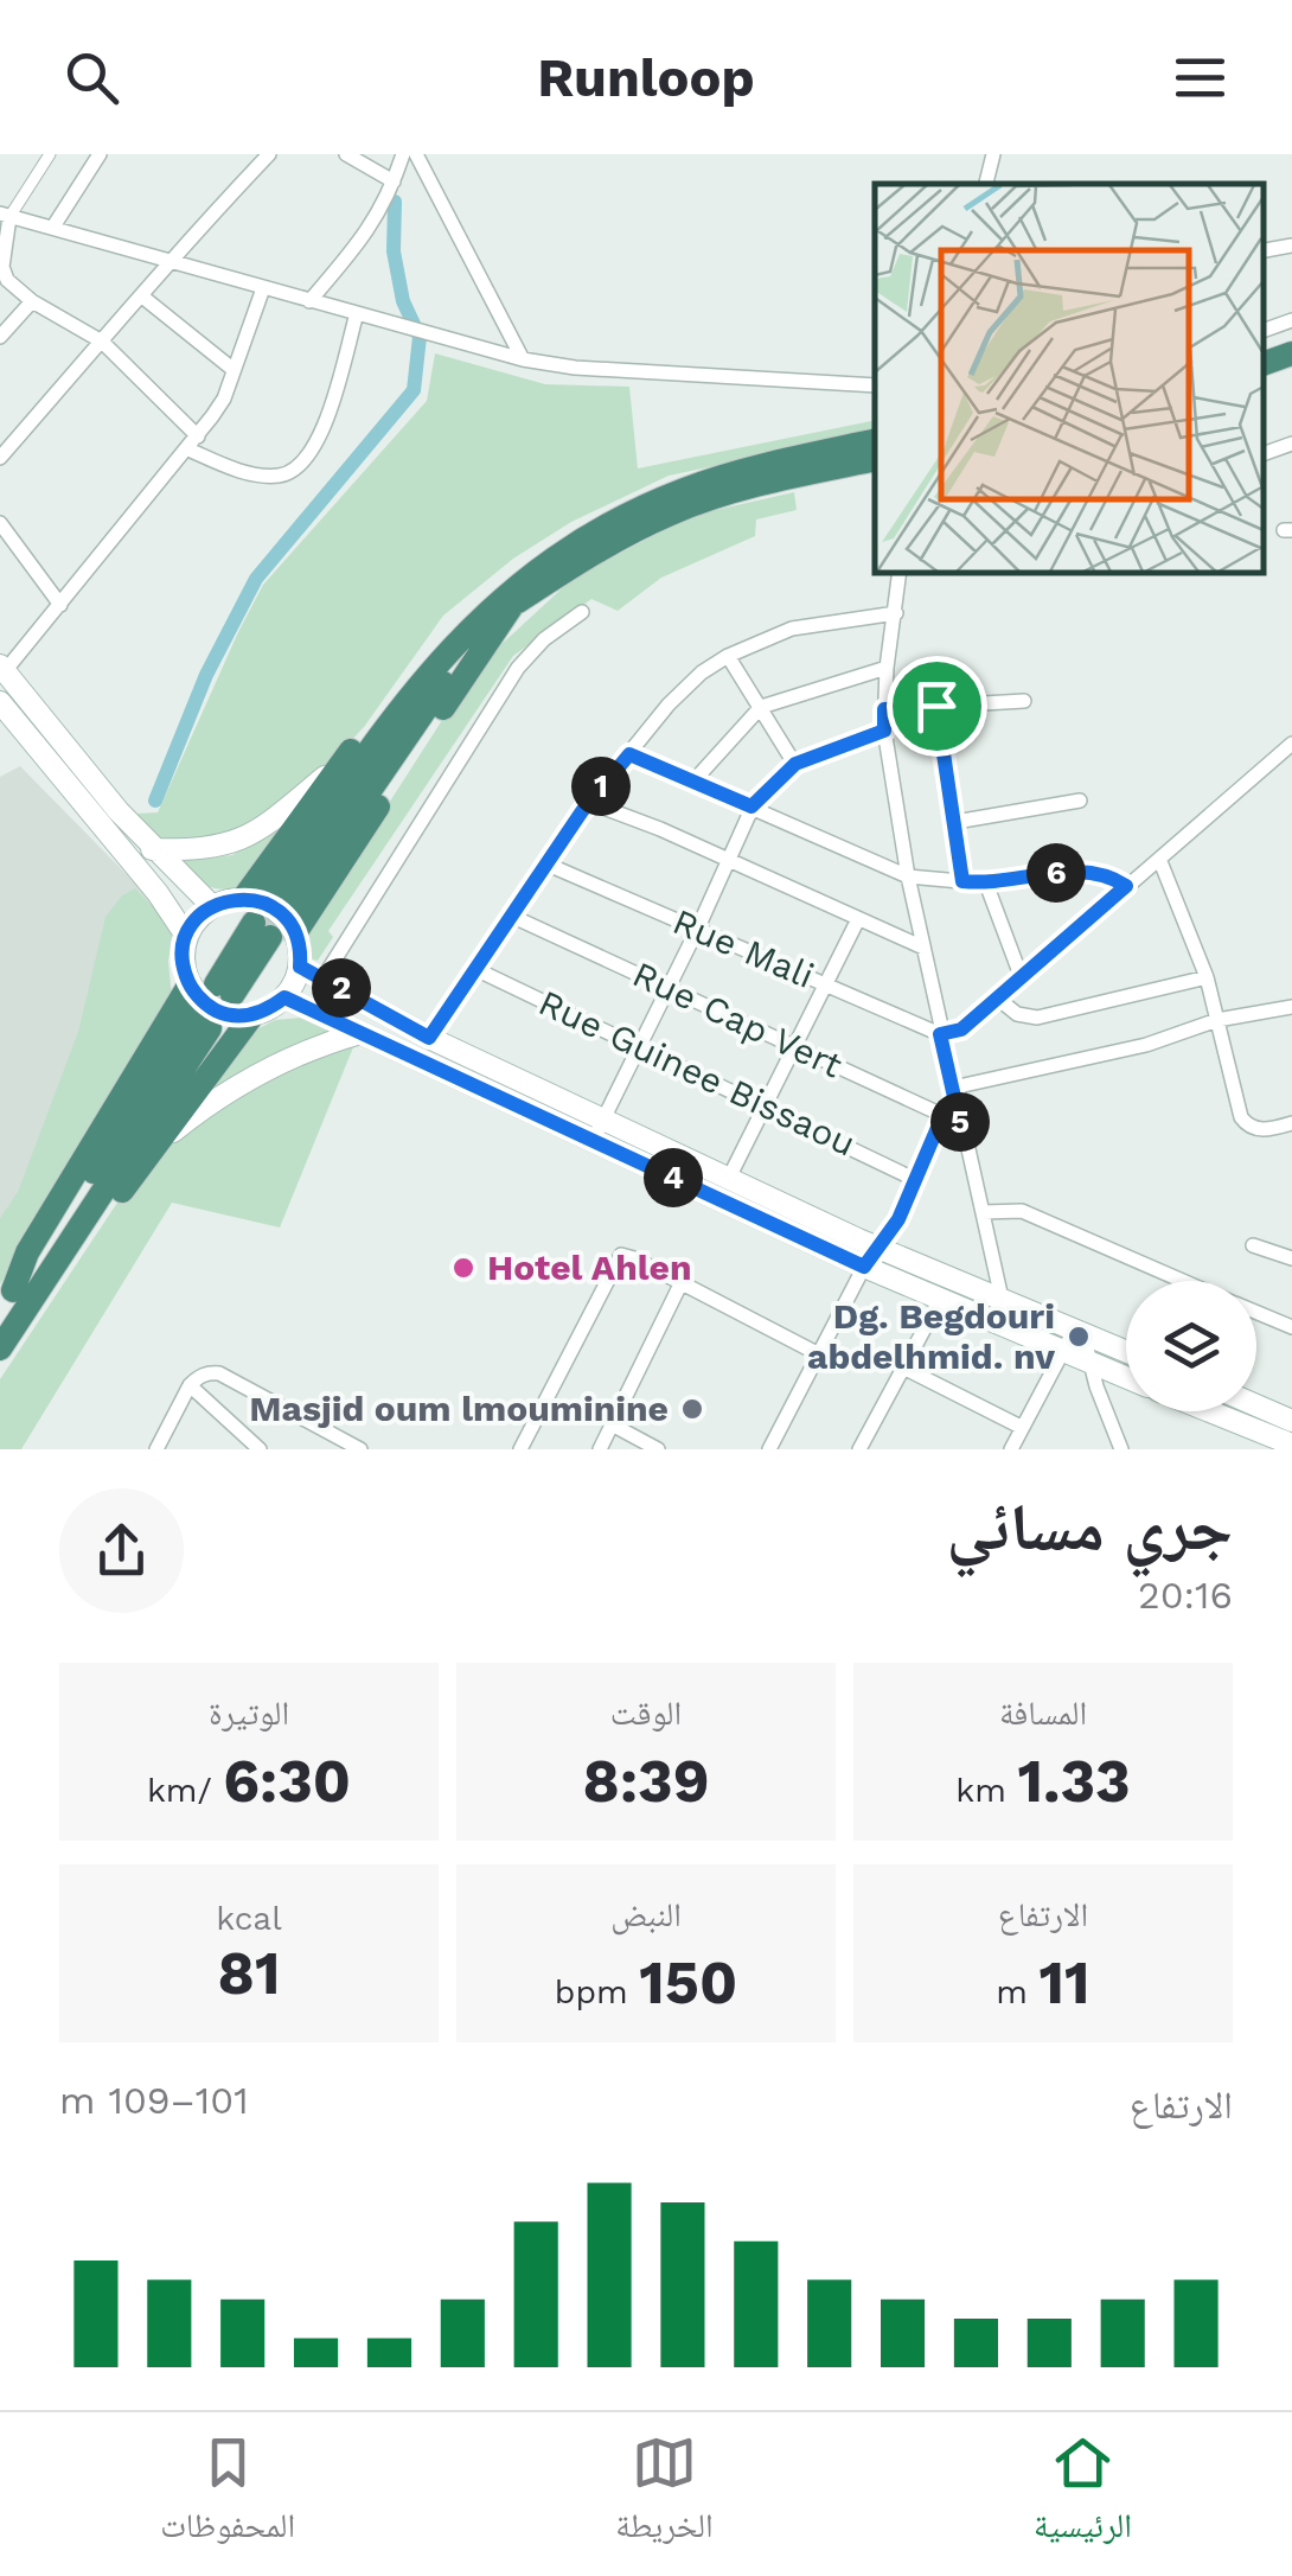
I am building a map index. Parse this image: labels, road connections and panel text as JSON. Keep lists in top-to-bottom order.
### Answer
{
  "streets": {
    "street": ["Rue Mali", "Rue Cap Vert", "Rue Guinee Bissaou"]
  },
  "places": ["Hotel Ahlen", "Dg. Begdouri abdelhmid. nv", "Masjid oum lmouminine"],
  "page": {
    "header": "Runloop",
    "pins": [
      "1",
      "6",
      "2",
      "5",
      "4"
    ],
    "heading": ["جري مسائي", "20:16"],
    "stats": [
      ["المسافة", "1.33 km"],
      ["الوقت", "8:39"],
      ["الوتيرة", "6:30 /km"],
      ["الارتفاع", "11 m"],
      ["النبض", "150 bpm"],
      ["kcal", "81"]
    ],
    "chart": ["الارتفاع", "101–109 m"],
    "tabs": ["الرئيسية", "الخريطة", "المحفوظات"]
  }
}
